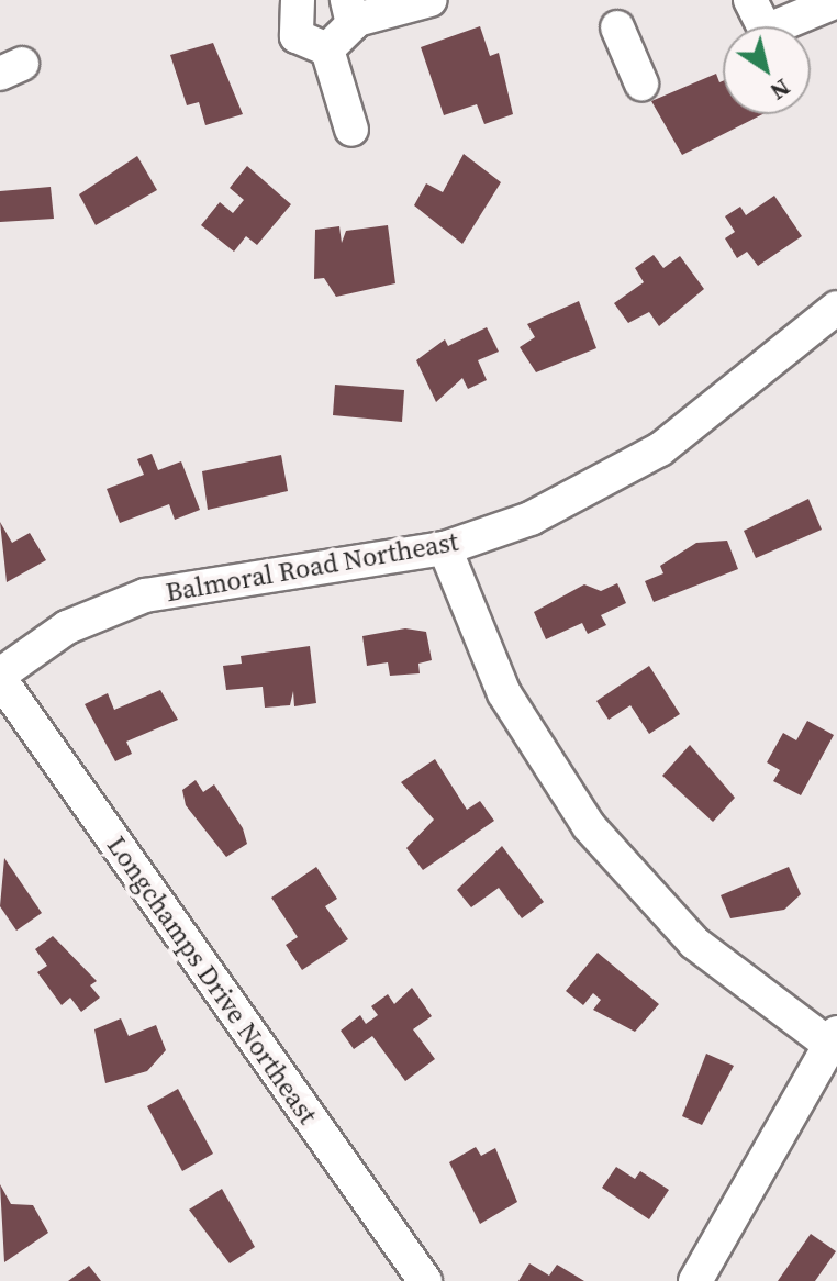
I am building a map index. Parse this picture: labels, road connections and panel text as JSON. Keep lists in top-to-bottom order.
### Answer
{
  "streets": {
    "street": ["Balmoral Road Northeast", "Longchamps Drive Northeast"]
  },
  "crossings": [
    ["Balmoral Road Northeast", "Longchamps Drive Northeast"]
  ],
  "north": "bottom right"
}
